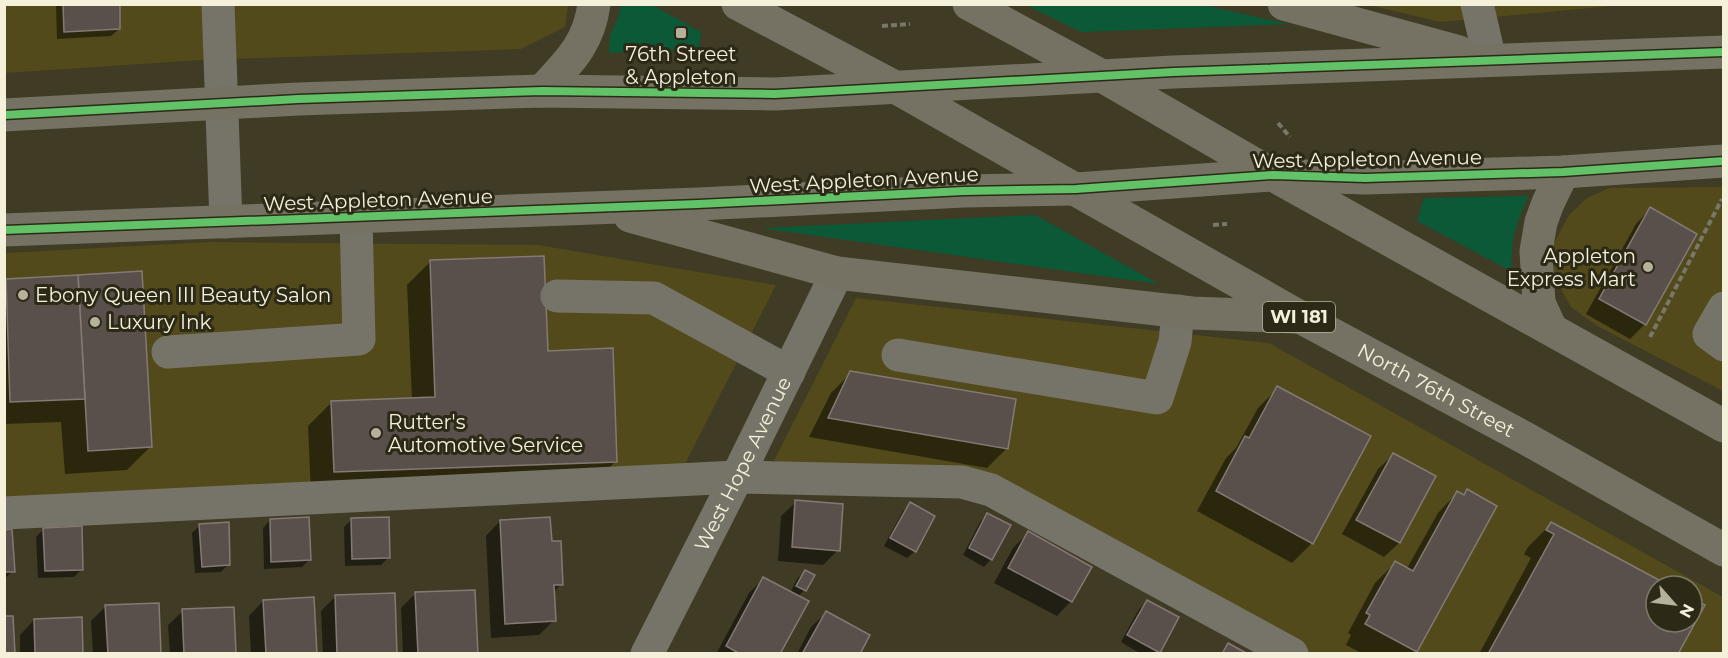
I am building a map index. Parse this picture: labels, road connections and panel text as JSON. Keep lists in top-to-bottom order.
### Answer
{
  "streets": {
    "main road": ["West Appleton Avenue", "WI 181", "North 76th Street"],
    "street": ["West Hope Avenue"]
  },
  "crossings": [
    ["West Appleton Avenue", "North 76th Street"]
  ],
  "places": {
    "transit": ["76th Street & Appleton"],
    "other": [
      "Appleton Express Mart",
      "Ebony Queen III Beauty Salon",
      "Luxury Ink",
      "Rutter's Automotive Service"
    ]
  },
  "north": "bottom right"
}
